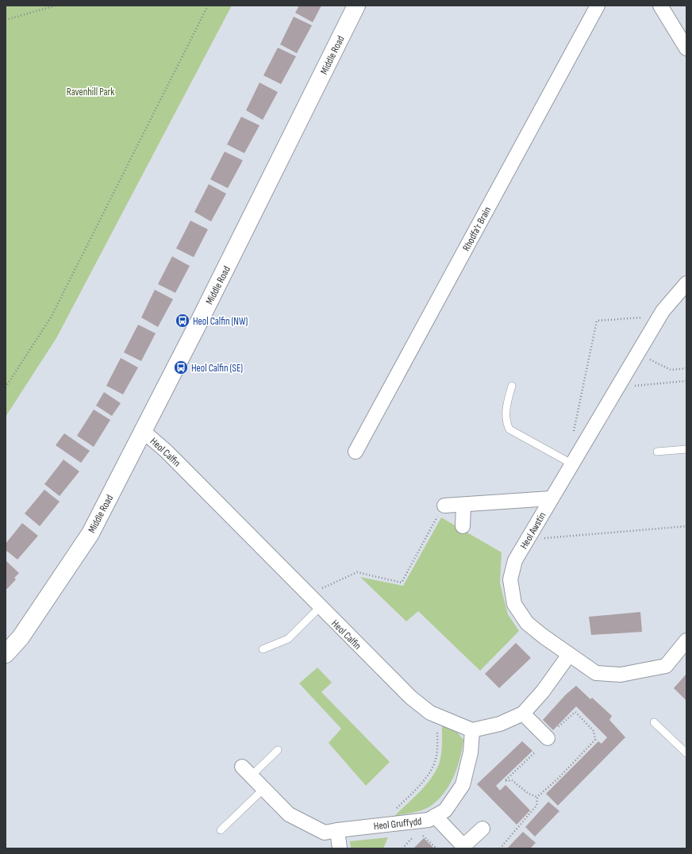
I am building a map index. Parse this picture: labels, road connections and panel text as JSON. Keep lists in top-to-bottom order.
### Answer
{
  "streets": {
    "street": [
      "Middle Road",
      "Rhodfa'r Brain",
      "Heol Calfin",
      "Heol Awstin",
      "Heol Gruffydd"
    ]
  },
  "crossings": [
    ["Middle Road", "Heol Calfin"],
    ["Heol Calfin", "Heol Gruffydd"]
  ],
  "parks": ["Ravenhill Park"],
  "places": {
    "bus stop": ["Heol Calfin (NW)", "Heol Calfin (SE)"]
  }
}
